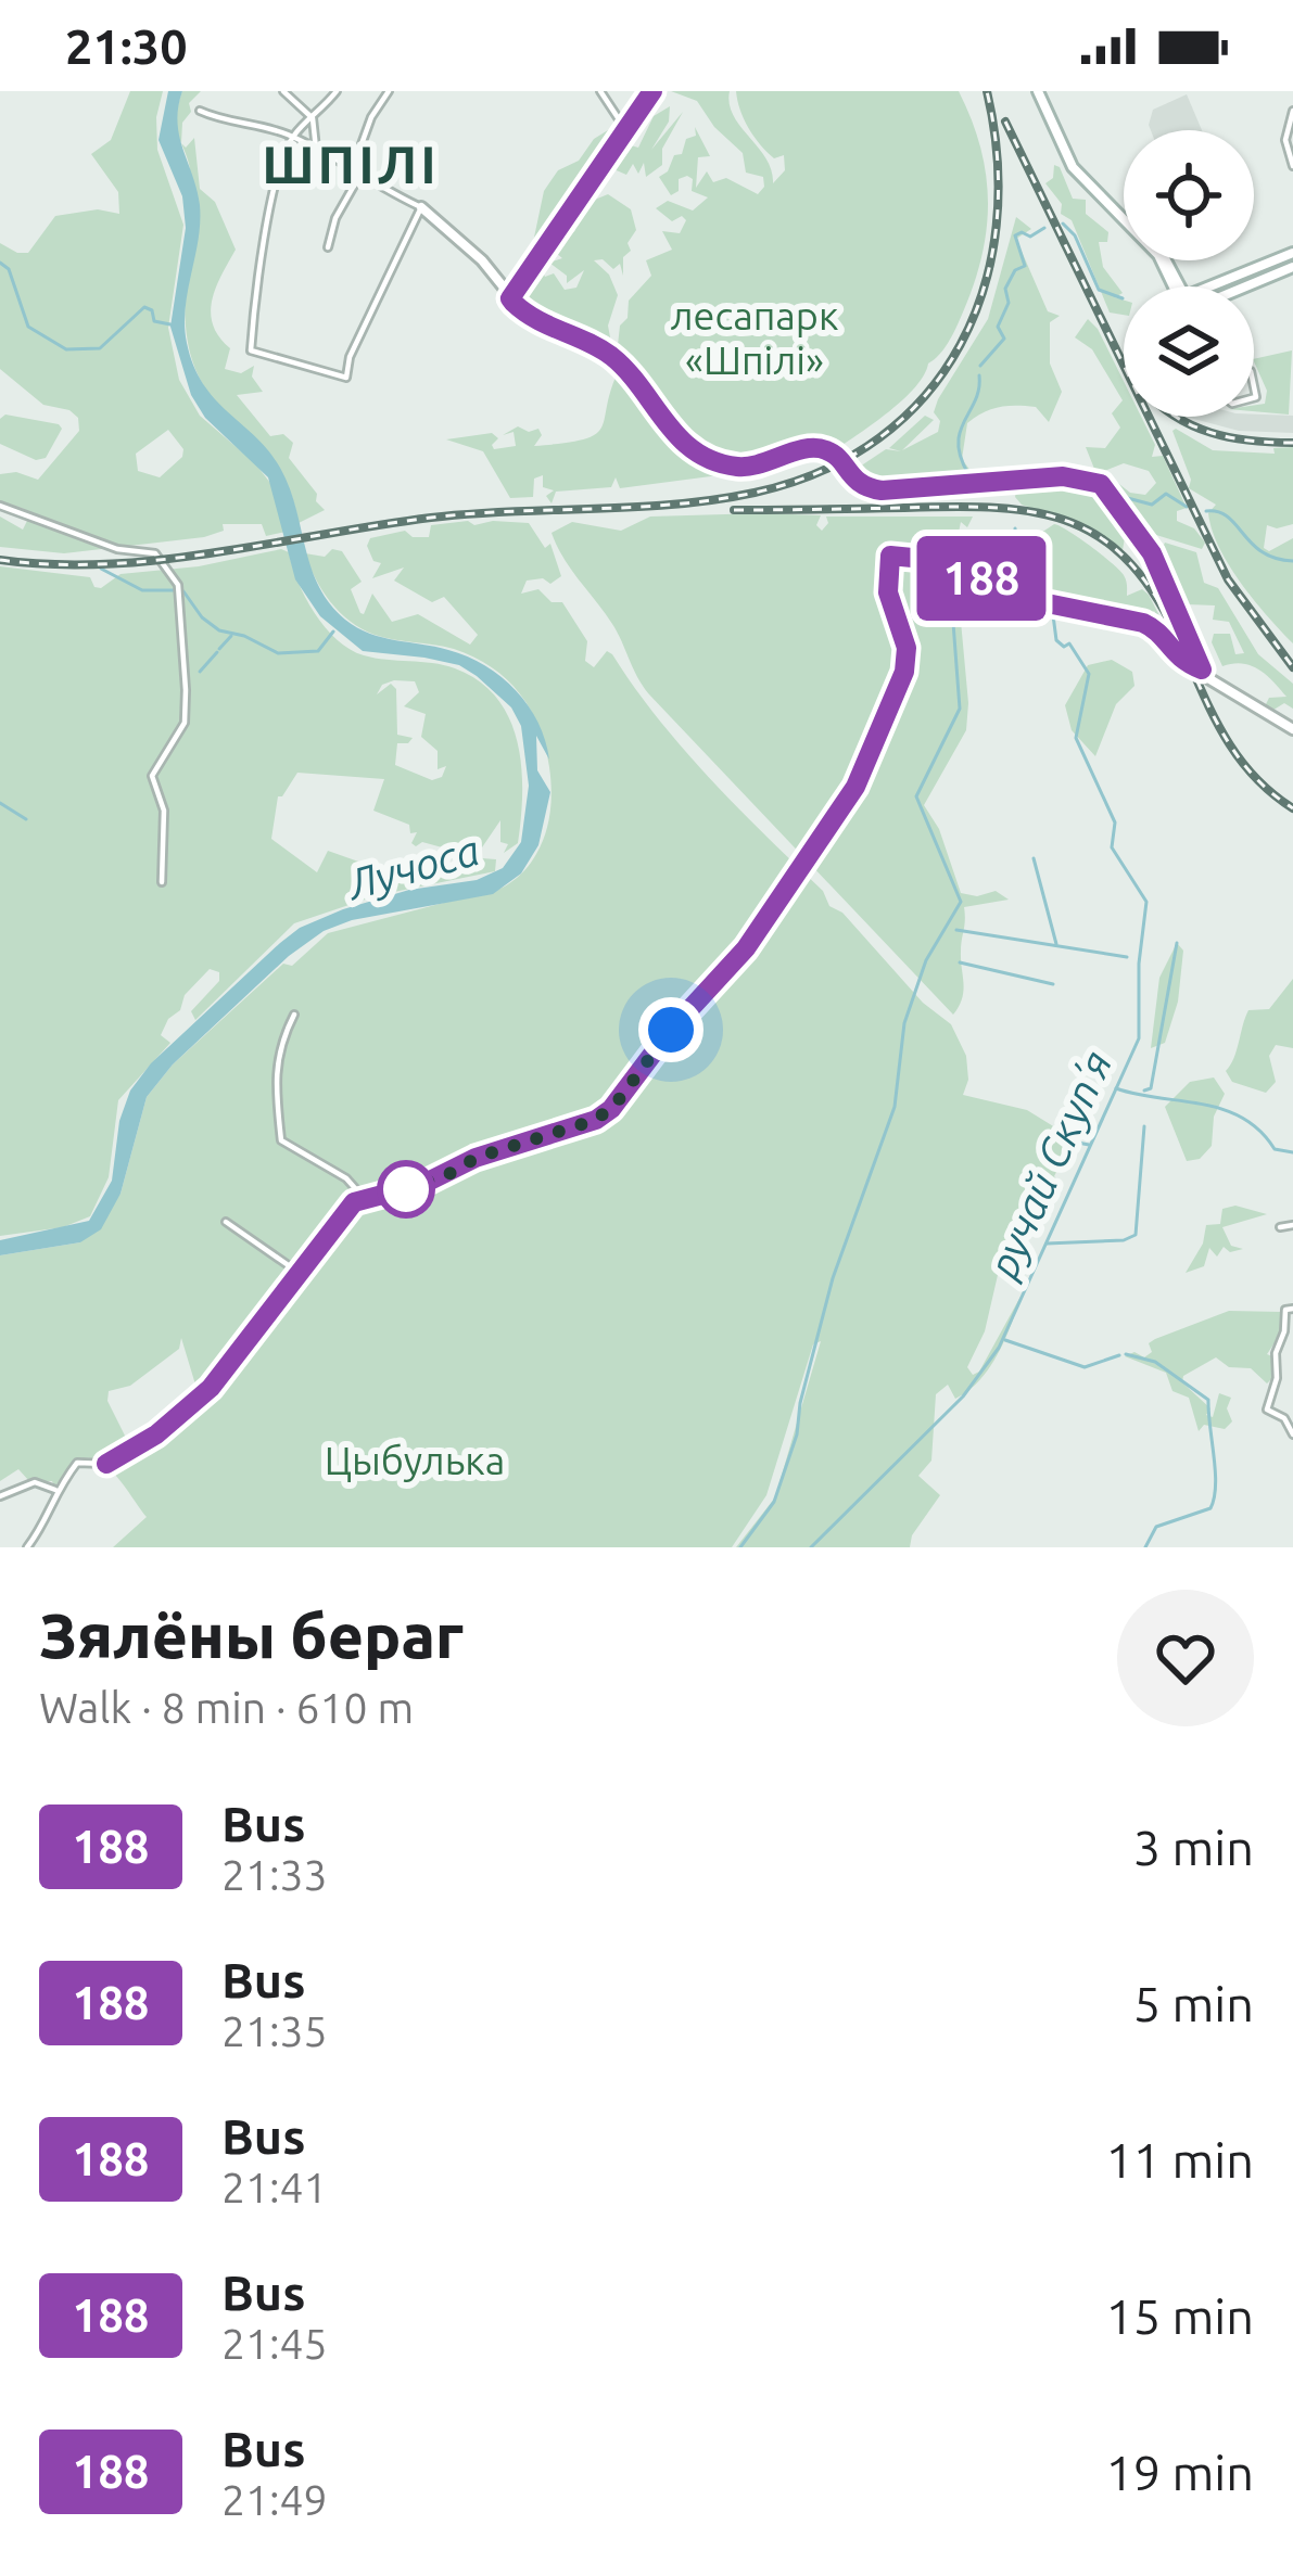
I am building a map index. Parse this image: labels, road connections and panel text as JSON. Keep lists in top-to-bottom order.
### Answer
{
  "districts": ["ШПІЛІ"],
  "water": ["Лучоса", "ручай Скупʼя"],
  "parks": ["лесапарк «Шпілі»", "Цыбулька"],
  "lines": ["bus line 188"],
  "page": {
    "status": "21:30",
    "on_map": "188",
    "heading": ["Зялёны бераг", "Walk · 8 min · 610 m"],
    "list": [
      {
        "mark": "188",
        "name": "Bus",
        "note": "21:33",
        "value": "3 min"
      },
      {
        "mark": "188",
        "name": "Bus",
        "note": "21:35",
        "value": "5 min"
      },
      {
        "mark": "188",
        "name": "Bus",
        "note": "21:41",
        "value": "11 min"
      },
      {
        "mark": "188",
        "name": "Bus",
        "note": "21:45",
        "value": "15 min"
      },
      {
        "mark": "188",
        "name": "Bus",
        "note": "21:49",
        "value": "19 min"
      }
    ]
  }
}
